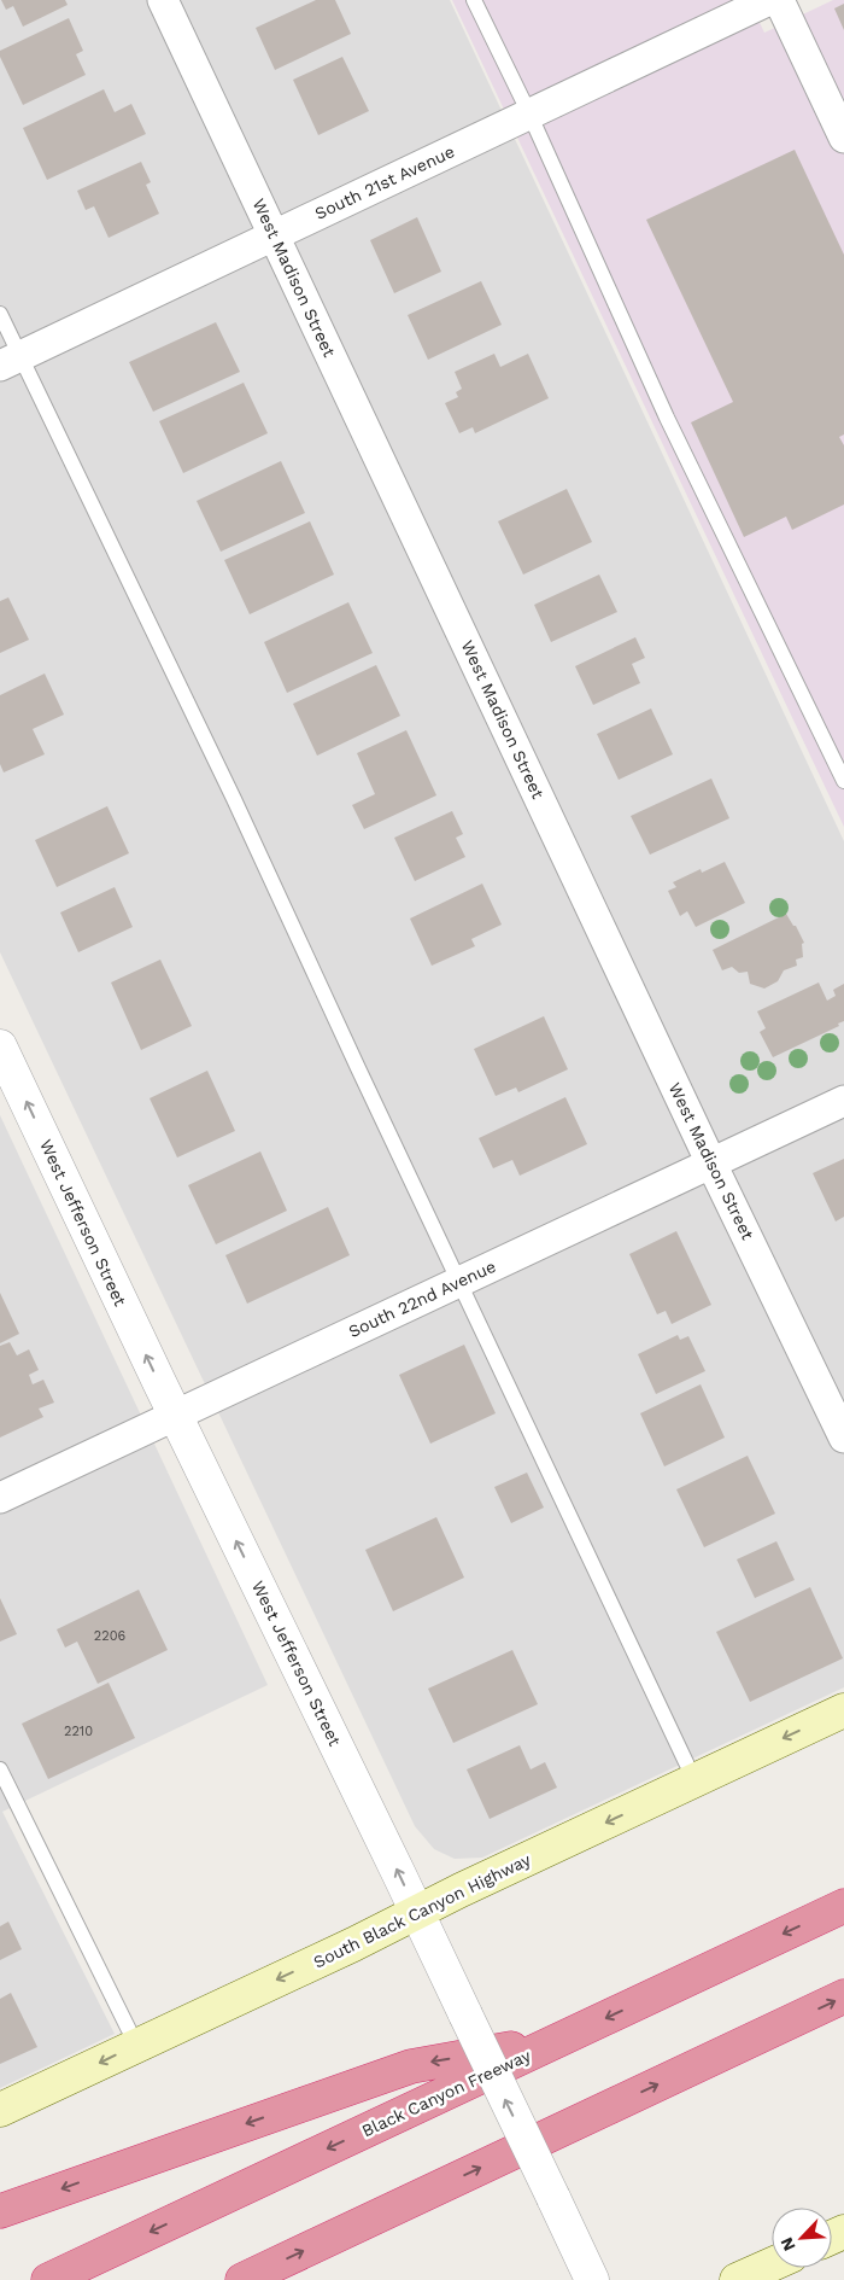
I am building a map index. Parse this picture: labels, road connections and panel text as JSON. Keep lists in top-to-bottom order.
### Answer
{
  "streets": {
    "highway": ["Black Canyon Freeway"],
    "main road": ["South Black Canyon Highway"],
    "street": [
      "South 21st Avenue",
      "West Madison Street",
      "West Jefferson Street",
      "South 22nd Avenue"
    ]
  },
  "crossings": [
    ["South 21st Avenue", "West Madison Street"],
    ["West Madison Street", "South 22nd Avenue"],
    ["West Jefferson Street", "South 22nd Avenue"],
    ["West Jefferson Street", "South Black Canyon Highway"]
  ],
  "one_way": ["West Jefferson Street", "South Black Canyon Highway"],
  "house_numbers": ["2206", "2210"],
  "north": "bottom left"
}
